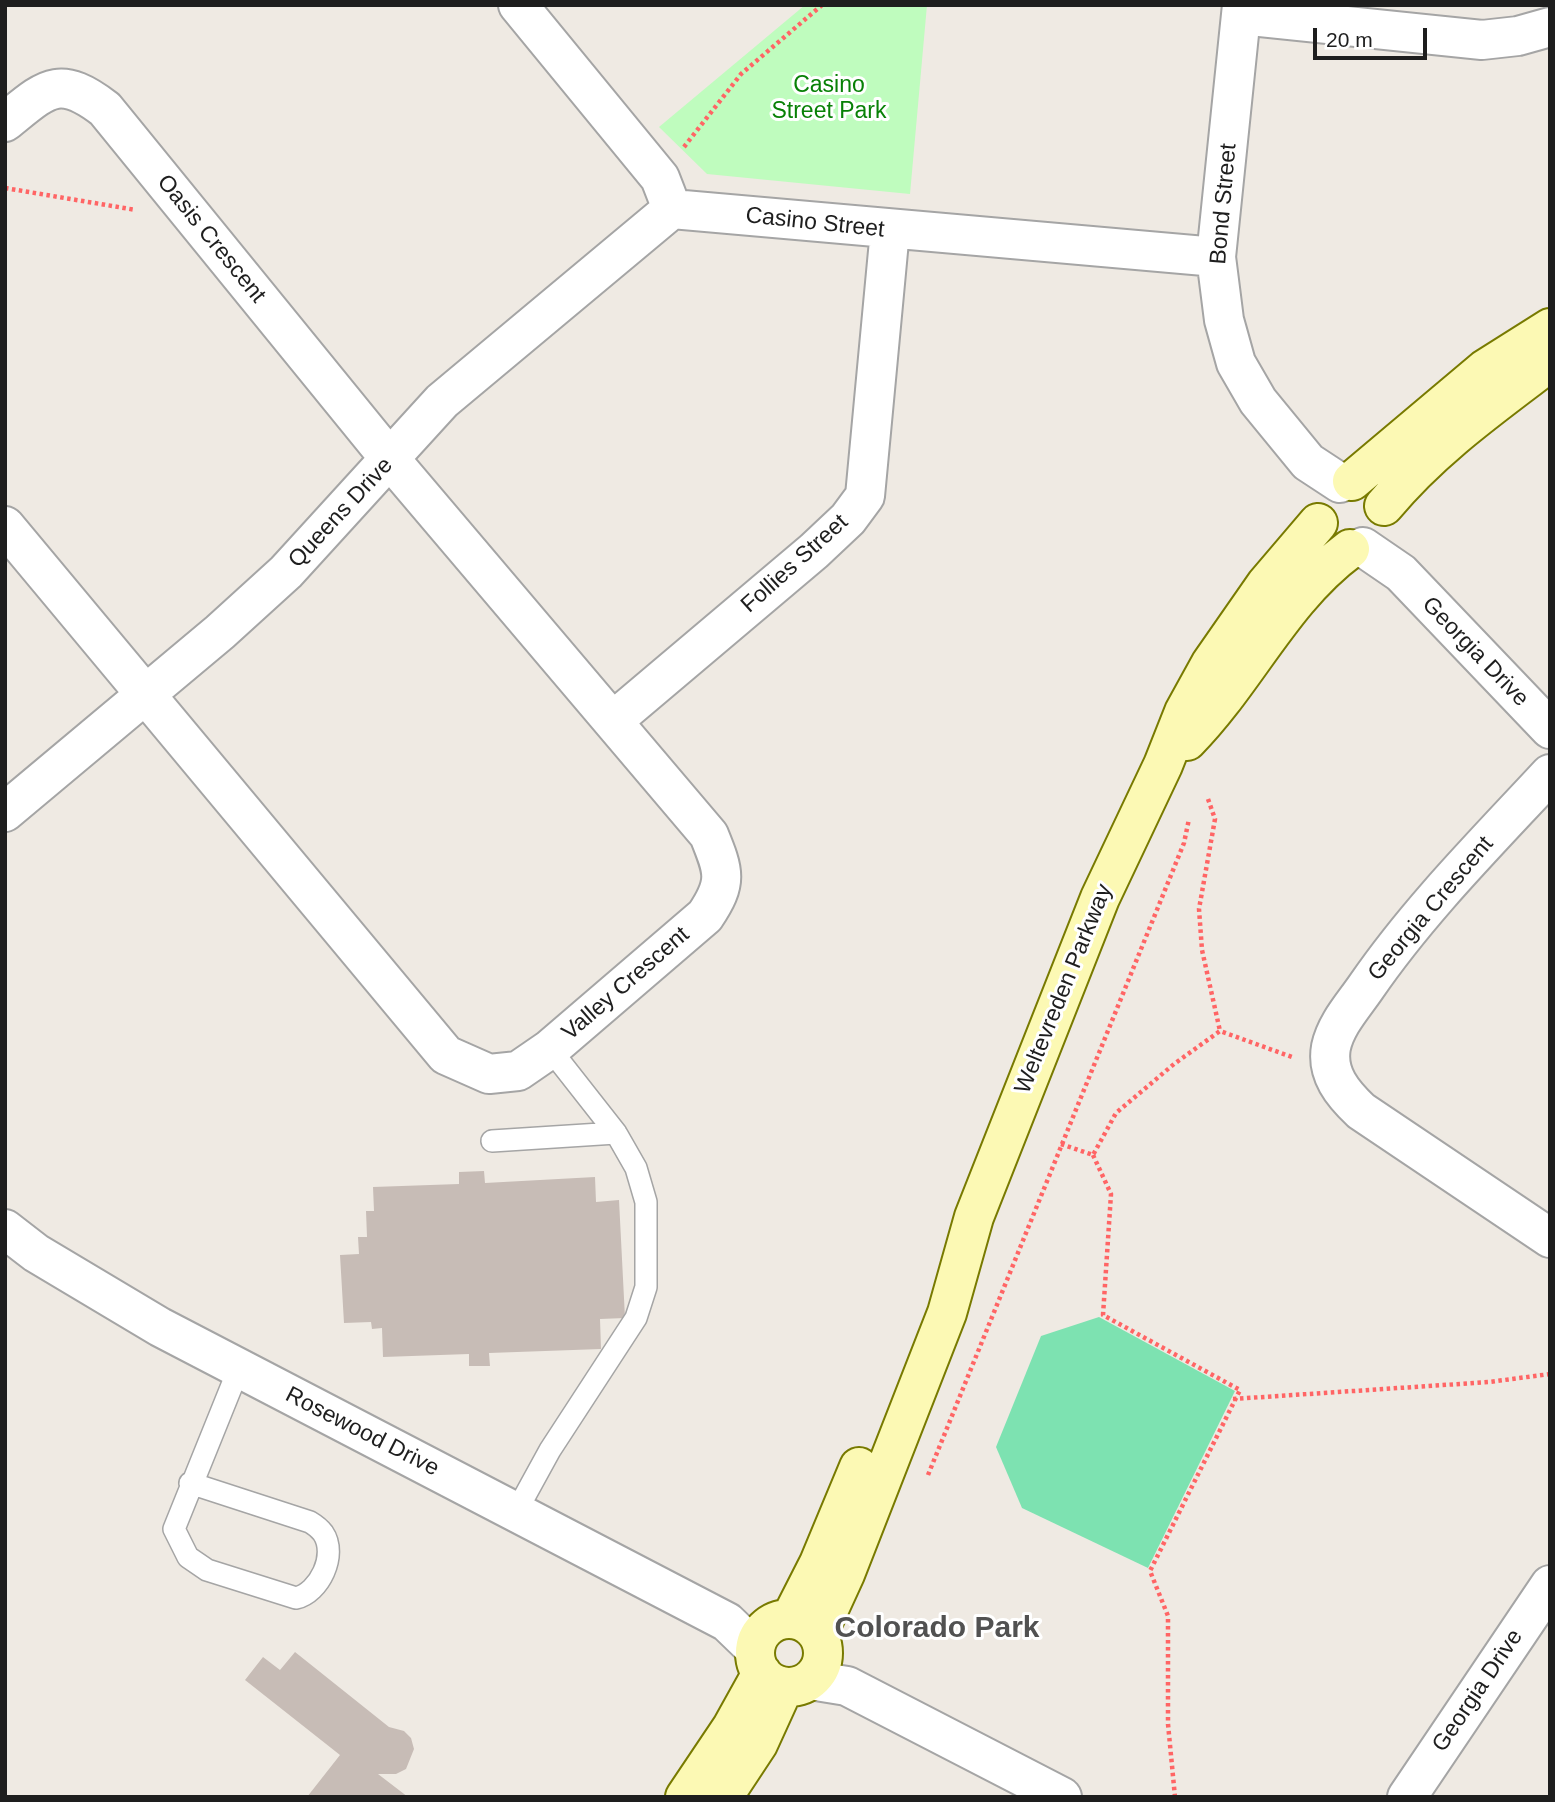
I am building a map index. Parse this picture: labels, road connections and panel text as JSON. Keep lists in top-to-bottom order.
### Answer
{
  "streets": {
    "street": [
      "Bond Street",
      "Casino Street",
      "Oasis Crescent",
      "Queens Drive",
      "Follies Street",
      "Georgia Drive",
      "Georgia Crescent",
      "Valley Crescent",
      "Weltevreden Parkway",
      "Rosewood Drive"
    ]
  },
  "crossings": [
    ["Bond Street", "Casino Street"],
    ["Bond Street", "Weltevreden Parkway"],
    ["Casino Street", "Queens Drive"],
    ["Casino Street", "Follies Street"],
    ["Oasis Crescent", "Queens Drive"],
    ["Oasis Crescent", "Valley Crescent"],
    ["Queens Drive", "Valley Crescent"],
    ["Follies Street", "Valley Crescent"],
    ["Georgia Drive", "Weltevreden Parkway"],
    ["Weltevreden Parkway", "Rosewood Drive"]
  ],
  "districts": ["Colorado Park"],
  "parks": ["Casino Street Park"],
  "scale_bar": "20 m"
}
